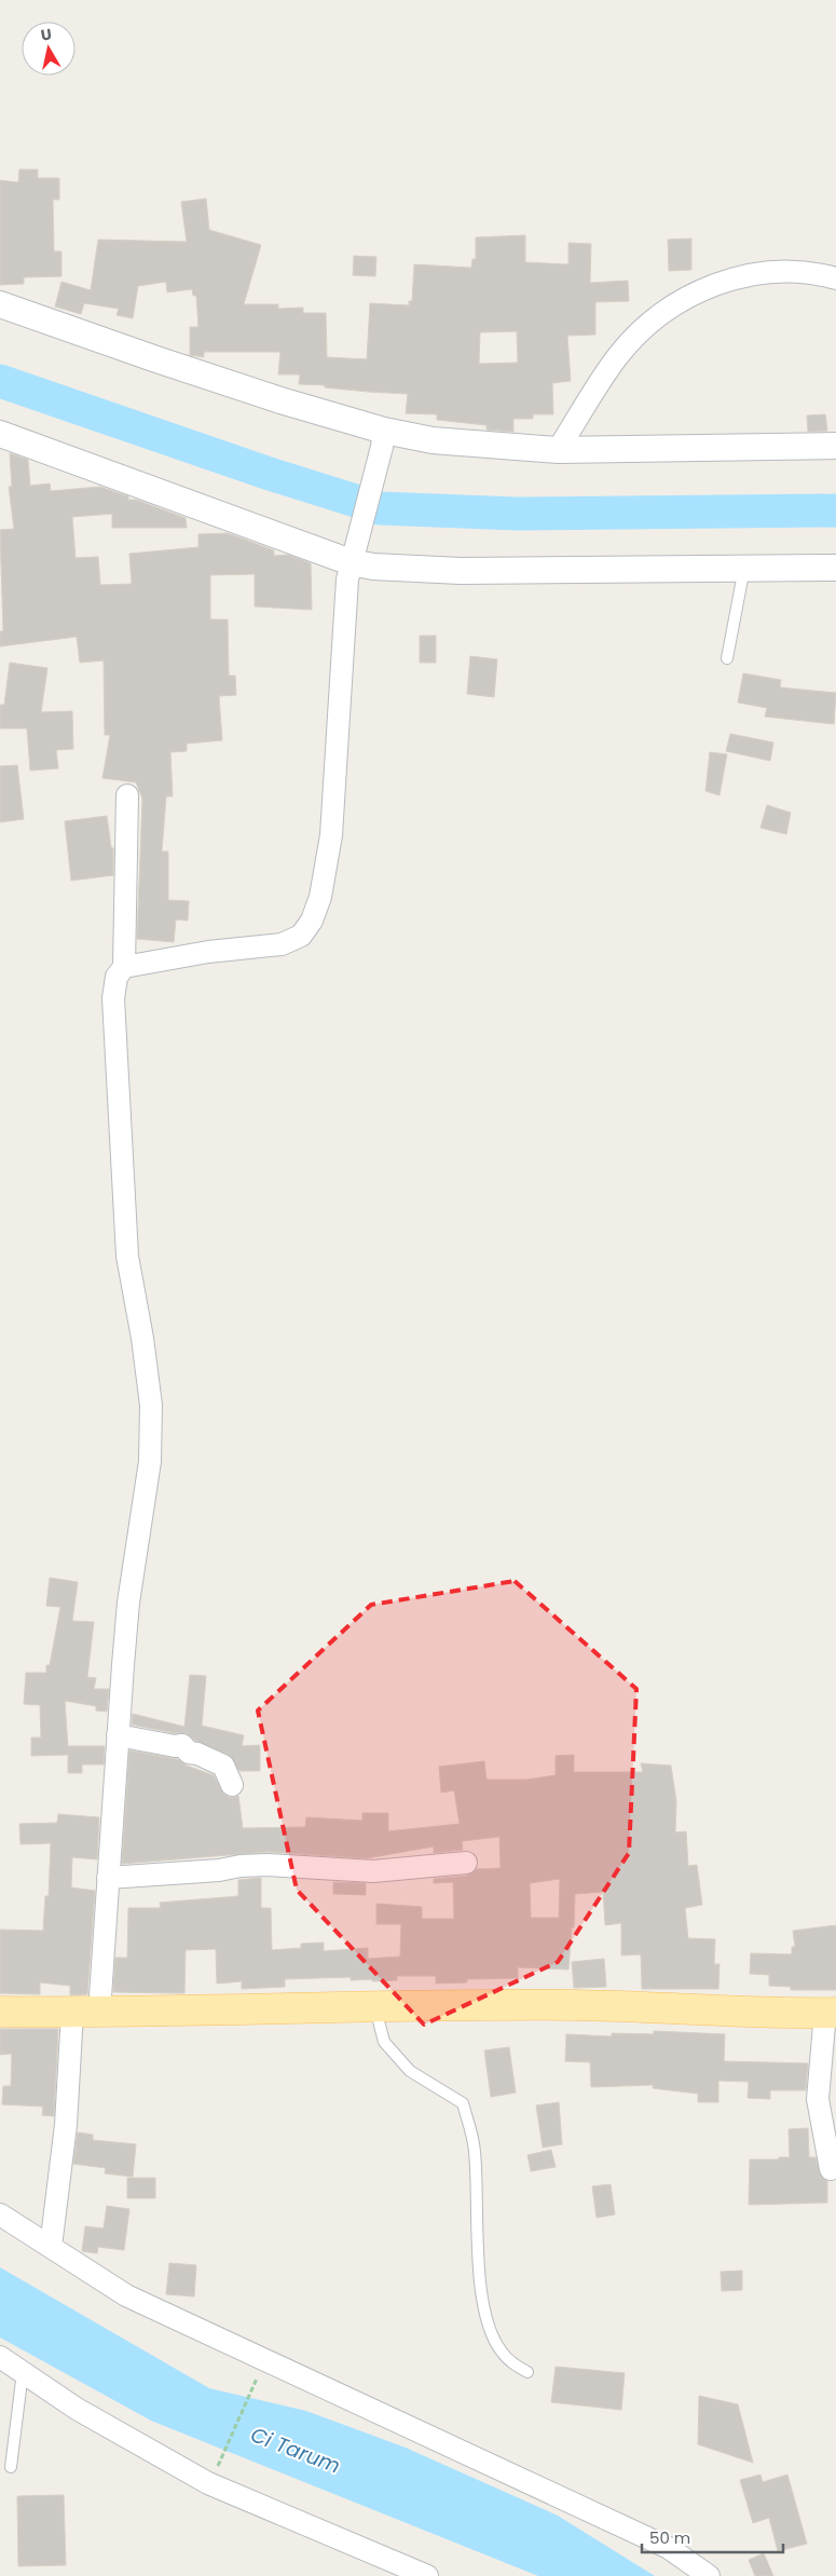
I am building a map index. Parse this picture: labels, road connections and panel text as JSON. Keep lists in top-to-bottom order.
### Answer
{
  "water": ["Ci Tarum"],
  "scale_bar": "50 m",
  "north": "top"
}
